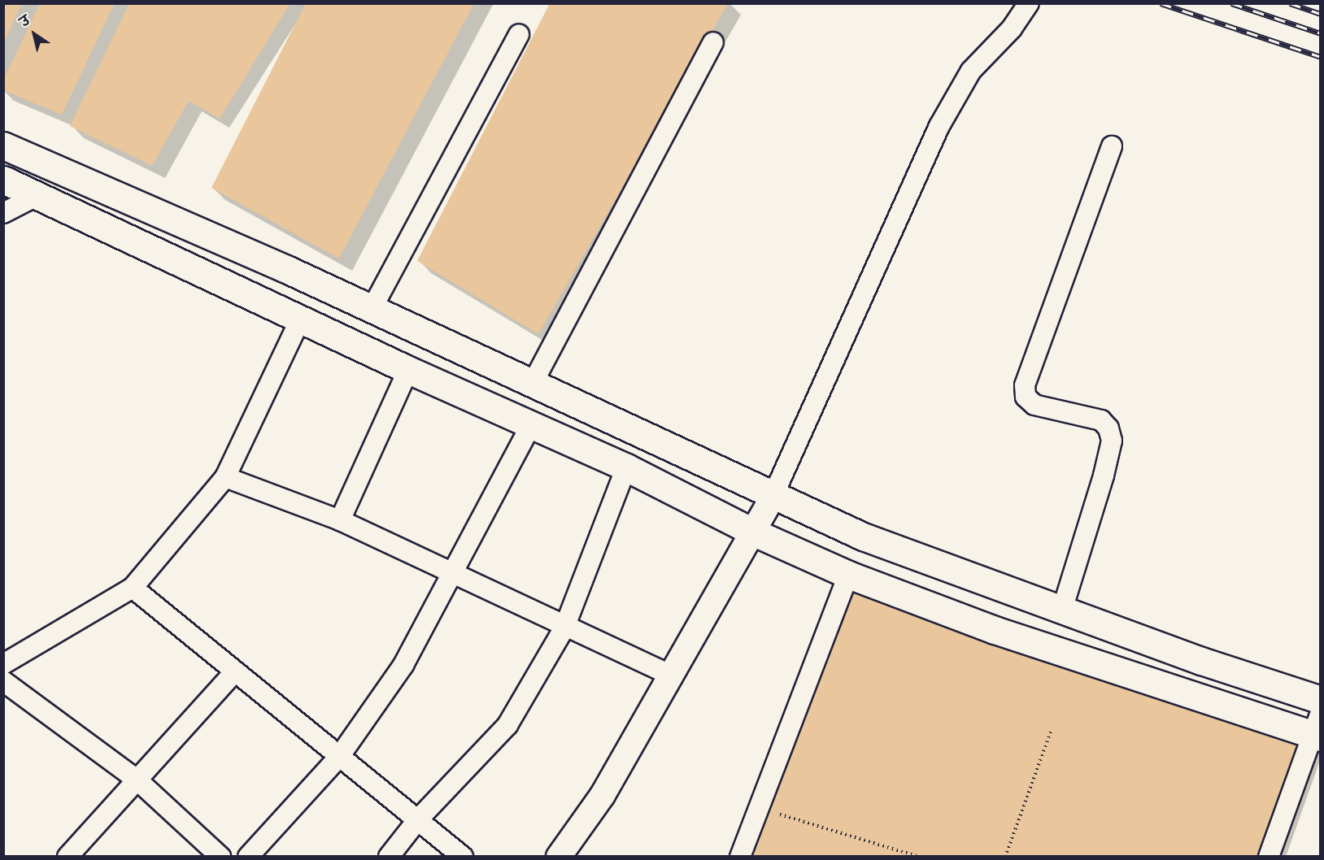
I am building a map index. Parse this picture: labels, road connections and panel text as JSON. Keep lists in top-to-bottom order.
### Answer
{
  "north": "top left"
}
